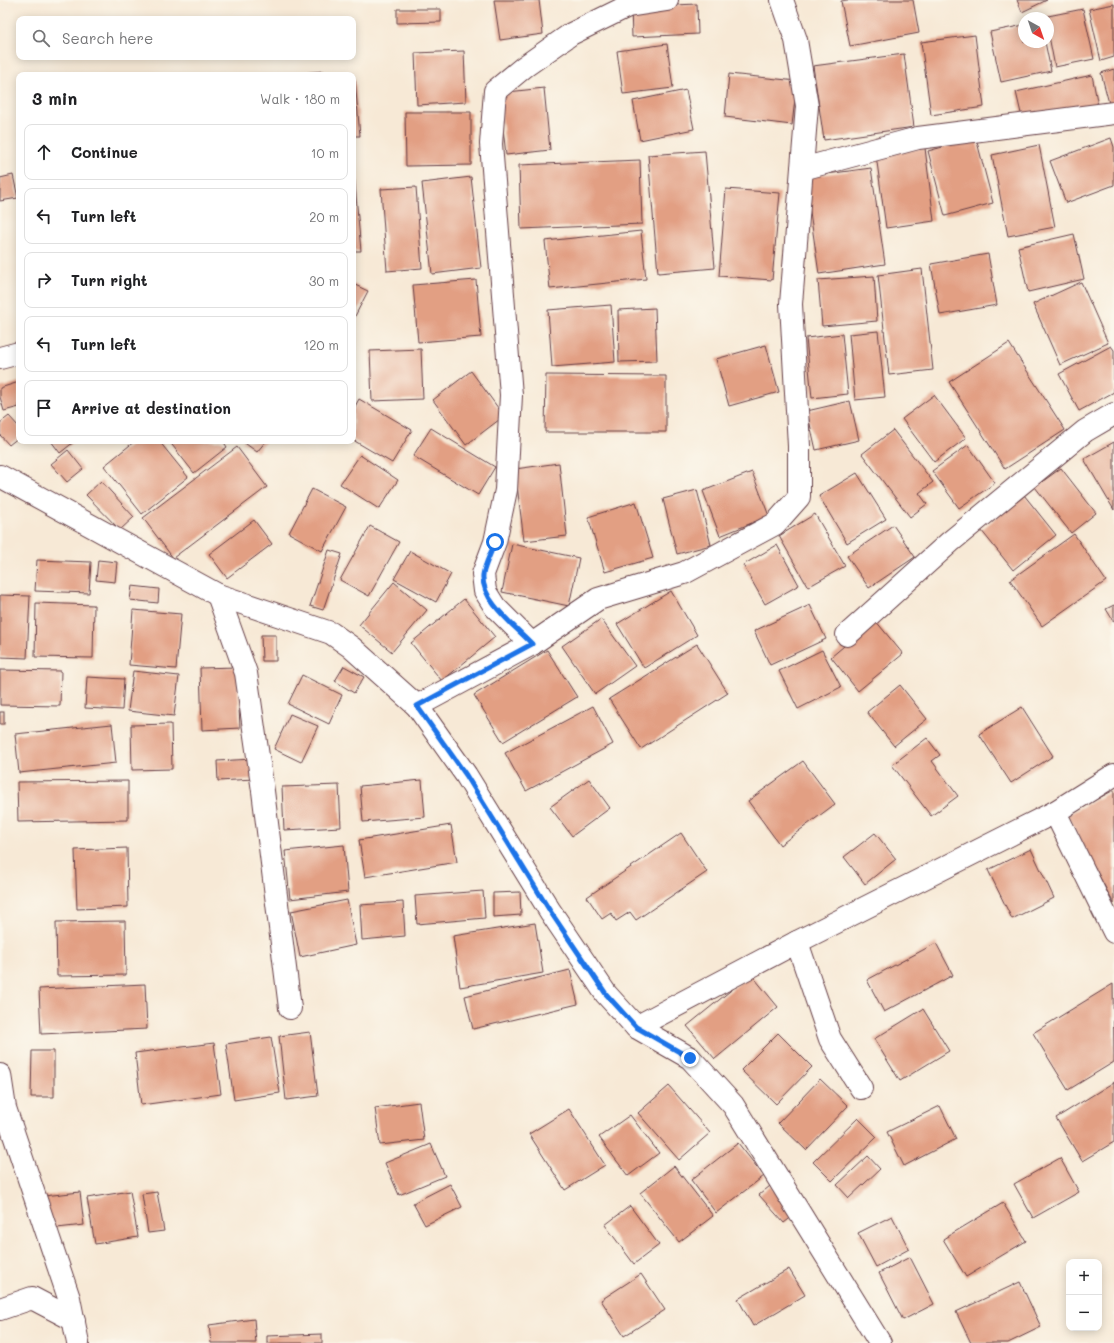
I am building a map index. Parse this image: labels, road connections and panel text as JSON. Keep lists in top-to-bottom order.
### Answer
{
  "north": "bottom right",
  "page": {
    "search": "Search here",
    "heading": ["3 min", "Walk · 180 m"],
    "list": [
      ["Continue", "10 m"],
      ["Turn left", "20 m"],
      ["Turn right", "30 m"],
      ["Turn left", "120 m"],
      "Arrive at destination"
    ],
    "map_buttons": ["+", "−"]
  }
}
